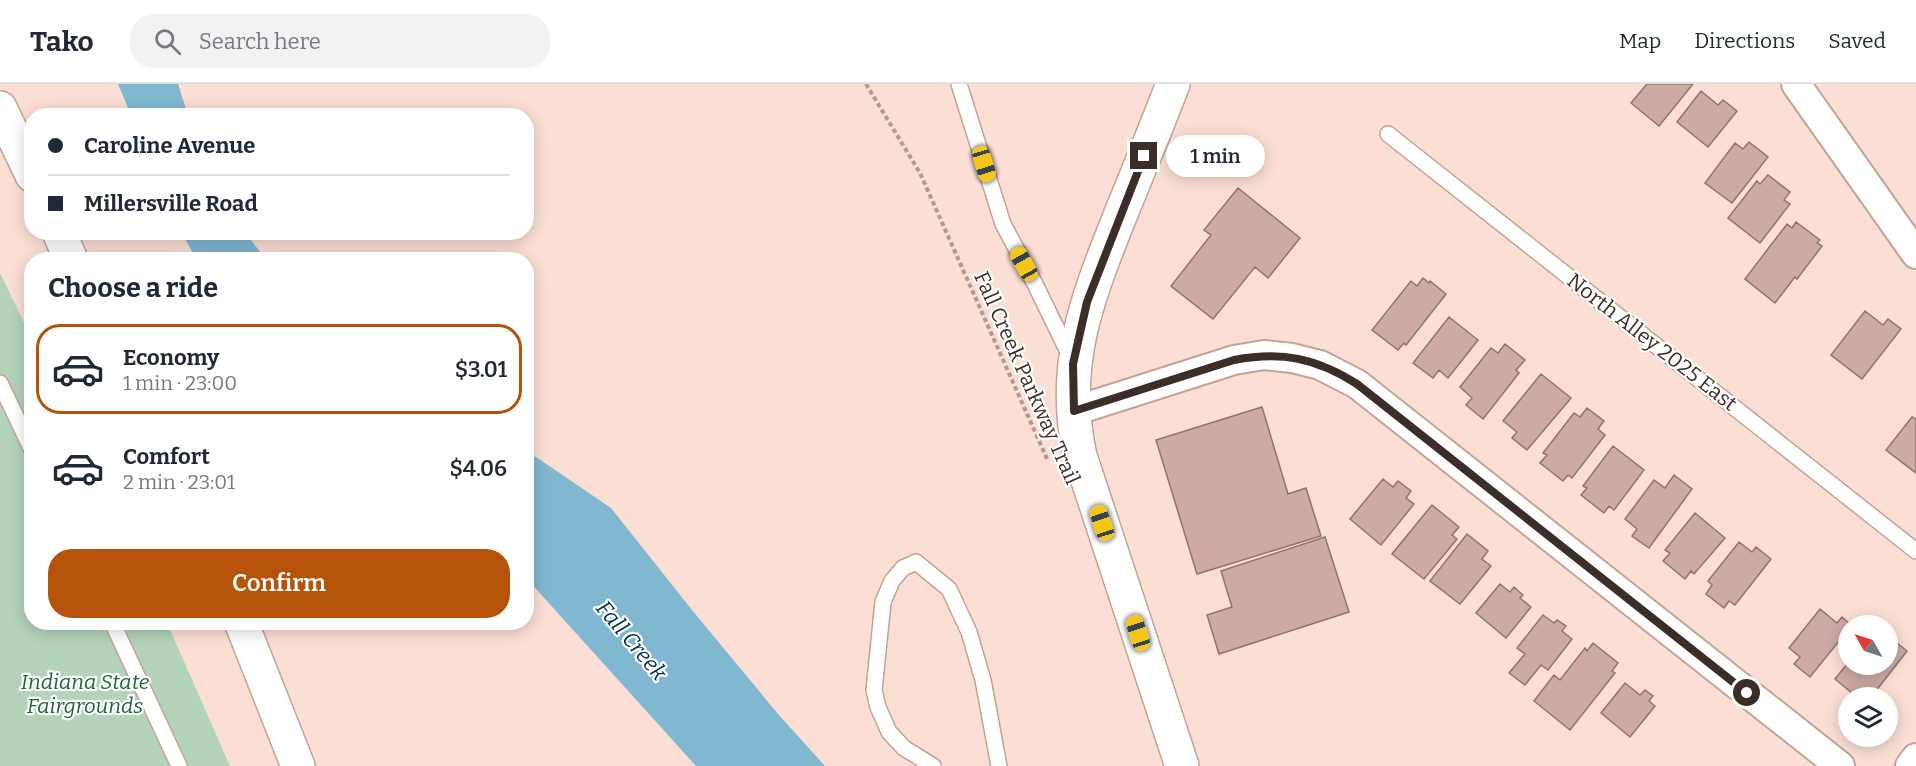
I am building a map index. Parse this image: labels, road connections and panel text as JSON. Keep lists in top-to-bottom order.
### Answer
{
  "streets": {
    "lane": ["North Alley 2025 East"],
    "path": ["Fall Creek Parkway Trail"]
  },
  "water": ["Fall Creek"],
  "parks": ["Indiana State Fairgrounds"],
  "north": "top left",
  "page": {
    "header": "Tako",
    "search": "Search here",
    "nav": ["Map", "Directions", "Saved"],
    "banner": ["Caroline Avenue", "Millersville Road"],
    "bubble": "1 min",
    "heading": "Choose a ride",
    "list": [
      {
        "name": "Economy",
        "note": "1 min · 23:00",
        "value": "$3.01"
      },
      {
        "name": "Comfort",
        "note": "2 min · 23:01",
        "value": "$4.06"
      }
    ],
    "buttons": "Confirm"
  }
}
